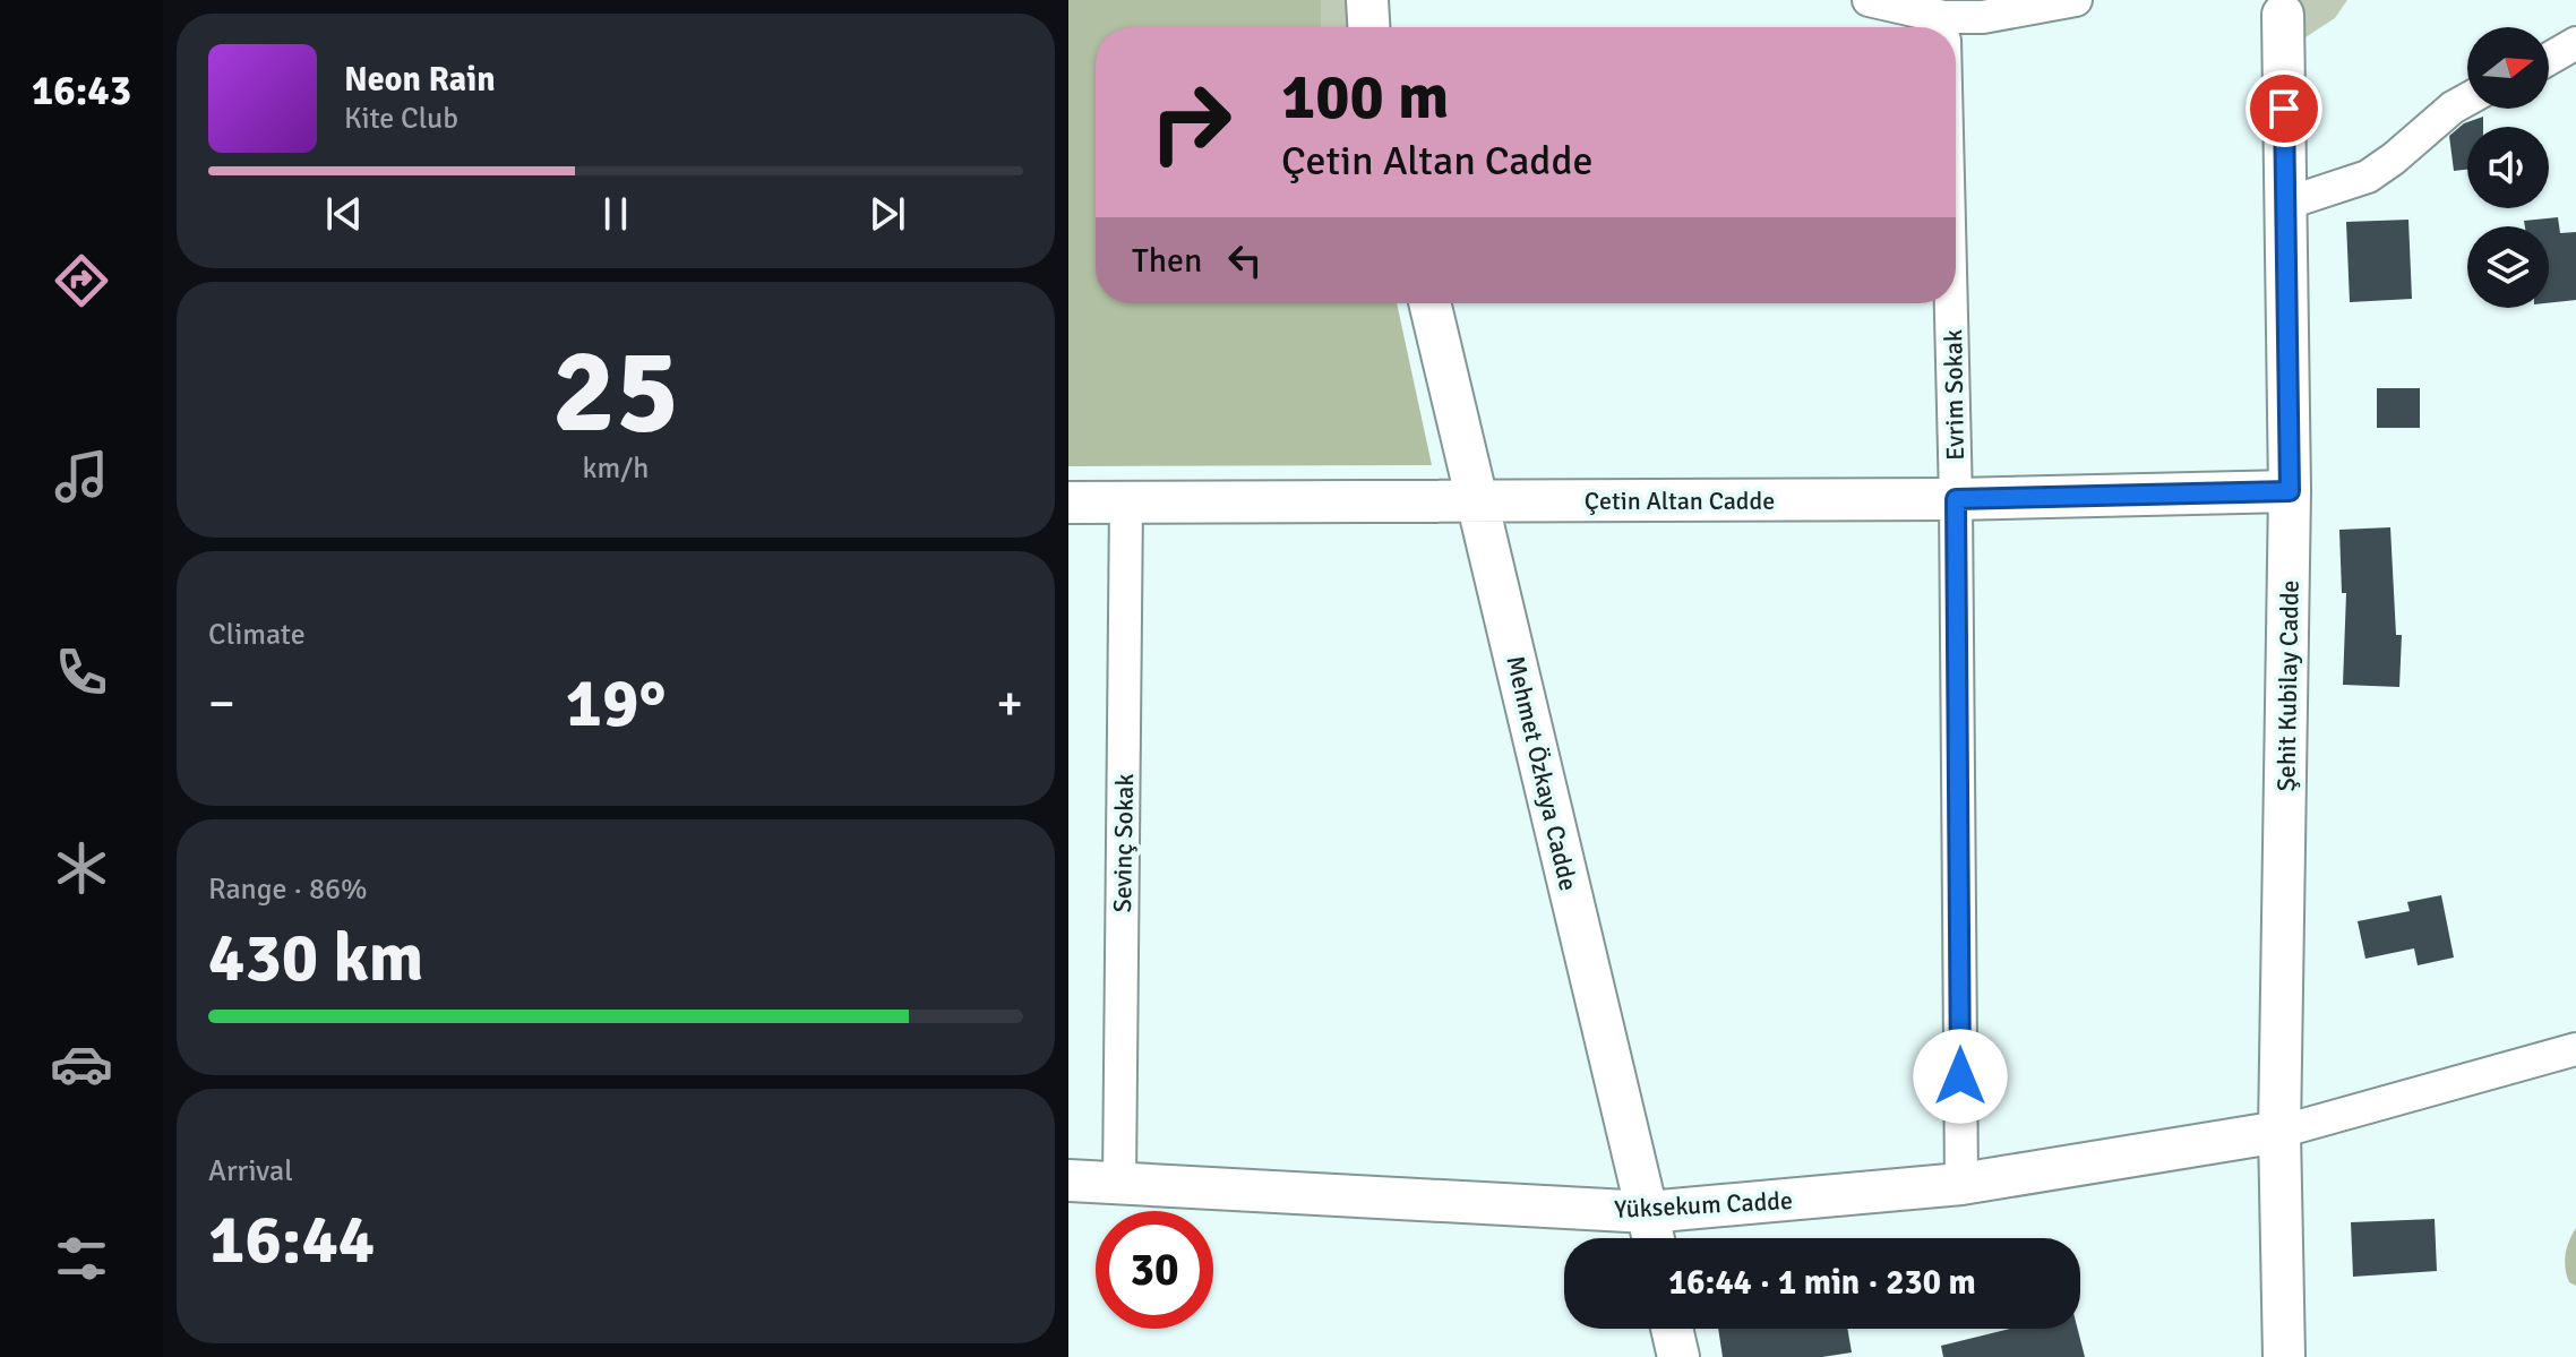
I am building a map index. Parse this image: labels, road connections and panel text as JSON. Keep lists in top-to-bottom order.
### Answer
{
  "streets": {
    "street": [
      "Evrim Sokak",
      "Çetin Altan Cadde",
      "Şehit Kubilay Cadde",
      "Mehmet Özkaya Cadde",
      "Sevinç Sokak",
      "Yüksekum Cadde"
    ]
  },
  "crossings": [
    ["Evrim Sokak", "Çetin Altan Cadde"],
    ["Evrim Sokak", "Yüksekum Cadde"],
    ["Çetin Altan Cadde", "Şehit Kubilay Cadde"],
    ["Çetin Altan Cadde", "Mehmet Özkaya Cadde"],
    ["Çetin Altan Cadde", "Sevinç Sokak"],
    ["Şehit Kubilay Cadde", "Yüksekum Cadde"],
    ["Mehmet Özkaya Cadde", "Yüksekum Cadde"],
    ["Sevinç Sokak", "Yüksekum Cadde"]
  ],
  "north": "right",
  "page": {
    "tabs": "16:43",
    "turn": ["100 m", "Çetin Altan Cadde"],
    "song": ["Neon Rain", "Kite Club"],
    "then": "Then",
    "tile": [
      ["25", "km/h"],
      "Climate",
      ["Range · 86%", "430 km"],
      ["Arrival", "16:44"]
    ],
    "heat": ["−", "19°", "+"],
    "limit": "30",
    "trip": "16:44 · 1 min · 230 m"
  }
}
